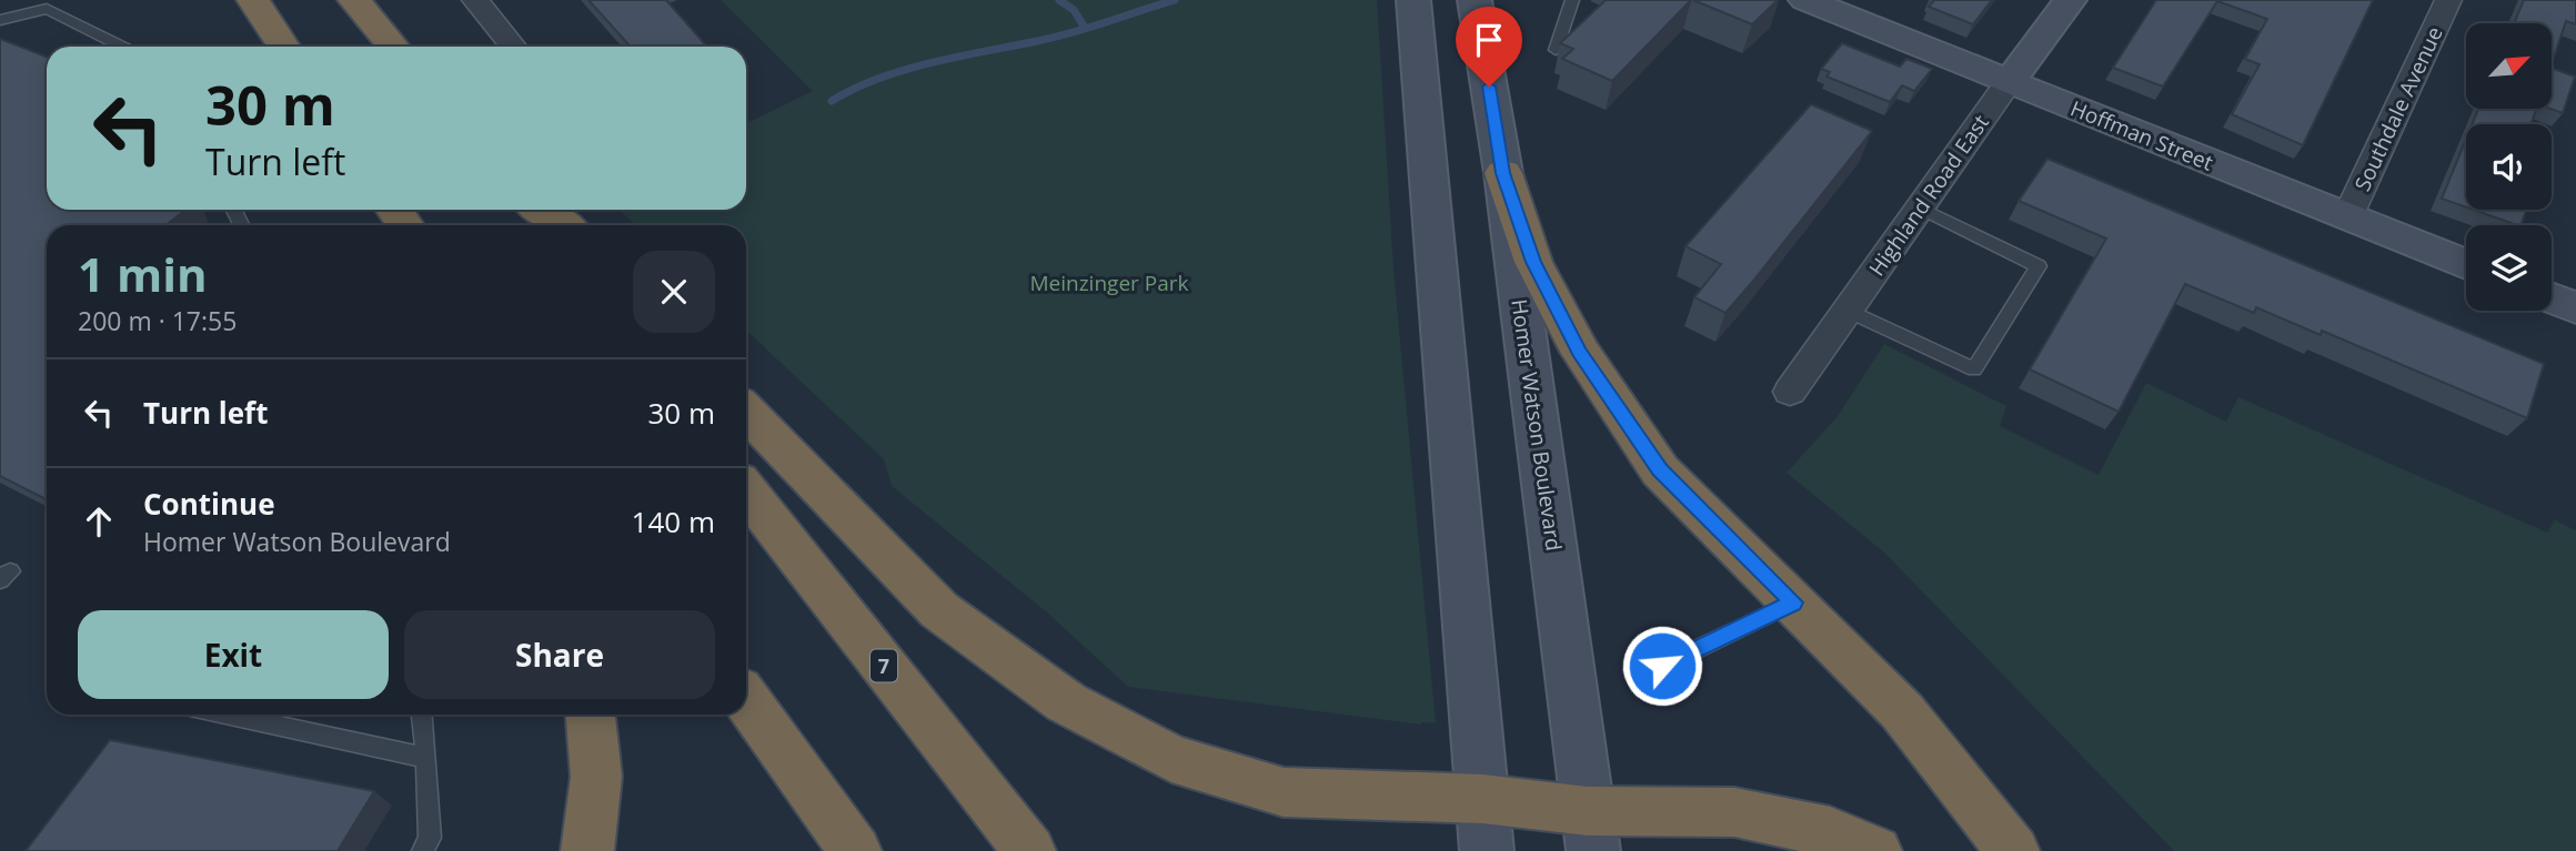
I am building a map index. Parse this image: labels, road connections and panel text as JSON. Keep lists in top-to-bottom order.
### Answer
{
  "streets": {
    "highway": ["7"],
    "main road": ["Hoffman Street", "Highland Road East", "Homer Watson Boulevard"],
    "street": ["Southdale Avenue"]
  },
  "crossings": [
    ["Southdale Avenue", "Hoffman Street"],
    ["Hoffman Street", "Highland Road East"]
  ],
  "parks": ["Meinzinger Park"],
  "north": "top right",
  "page": {
    "turn": ["30 m", "Turn left"],
    "heading": ["1 min", "200 m · 17:55"],
    "list": [
      {
        "name": "Turn left",
        "value": "30 m"
      },
      {
        "name": "Continue",
        "note": "Homer Watson Boulevard",
        "value": "140 m"
      }
    ],
    "buttons": ["Exit", "Share"]
  }
}
